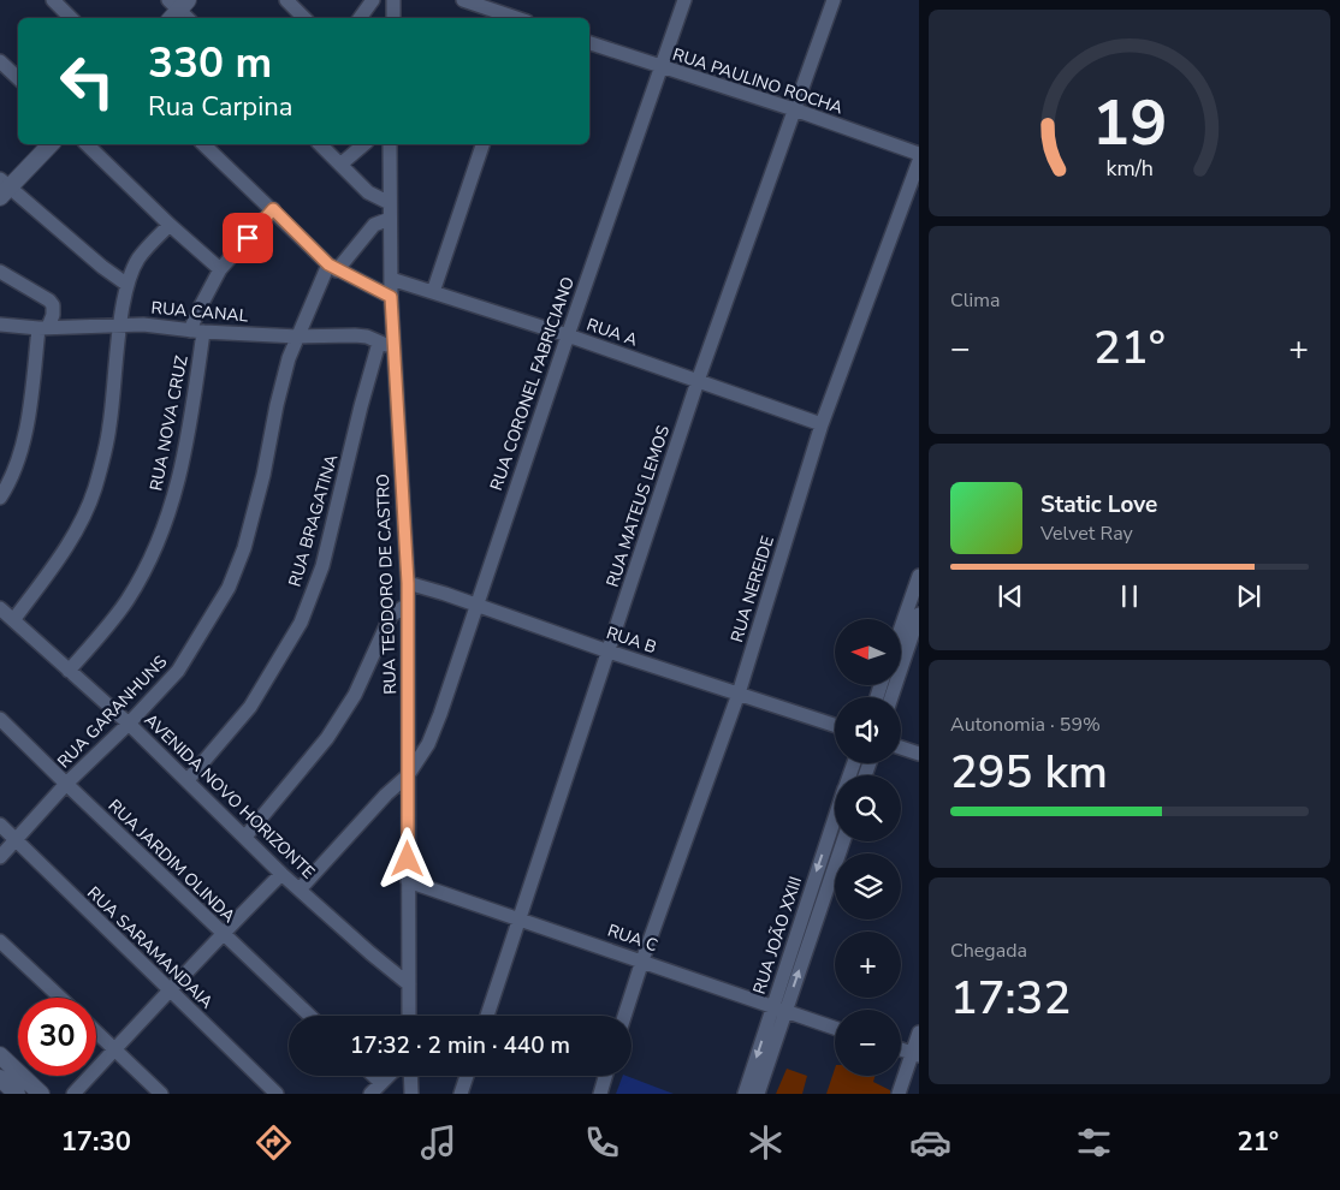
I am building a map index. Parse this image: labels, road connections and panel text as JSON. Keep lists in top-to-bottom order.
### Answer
{
  "streets": {
    "street": [
      "RUA PAULINO ROCHA",
      "RUA CANAL",
      "RUA A",
      "RUA CORONEL FABRICIANO",
      "RUA NOVA CRUZ",
      "RUA MATEUS LEMOS",
      "RUA BRAGATINA",
      "RUA TEODORO DE CASTRO",
      "RUA NEREIDE",
      "RUA B",
      "RUA GARANHUNS",
      "AVENIDA NOVO HORIZONTE",
      "RUA JARDIM OLINDA",
      "RUA JOÃO XXIII",
      "RUA C",
      "RUA SARAMANDAIA"
    ]
  },
  "crossings": [
    ["RUA PAULINO ROCHA", "RUA CORONEL FABRICIANO"],
    ["RUA PAULINO ROCHA", "RUA MATEUS LEMOS"],
    ["RUA CANAL", "RUA NOVA CRUZ"],
    ["RUA CANAL", "RUA BRAGATINA"],
    ["RUA CANAL", "RUA TEODORO DE CASTRO"],
    ["RUA CANAL", "RUA GARANHUNS"],
    ["RUA A", "RUA CORONEL FABRICIANO"],
    ["RUA A", "RUA MATEUS LEMOS"],
    ["RUA A", "RUA TEODORO DE CASTRO"],
    ["RUA A", "RUA NEREIDE"],
    ["RUA CORONEL FABRICIANO", "RUA TEODORO DE CASTRO"],
    ["RUA CORONEL FABRICIANO", "RUA B"],
    ["RUA CORONEL FABRICIANO", "AVENIDA NOVO HORIZONTE"],
    ["RUA NOVA CRUZ", "AVENIDA NOVO HORIZONTE"],
    ["RUA MATEUS LEMOS", "RUA B"],
    ["RUA MATEUS LEMOS", "RUA C"],
    ["RUA BRAGATINA", "AVENIDA NOVO HORIZONTE"],
    ["RUA TEODORO DE CASTRO", "RUA B"],
    ["RUA TEODORO DE CASTRO", "RUA GARANHUNS"],
    ["RUA TEODORO DE CASTRO", "AVENIDA NOVO HORIZONTE"],
    ["RUA TEODORO DE CASTRO", "RUA C"],
    ["RUA NEREIDE", "RUA B"],
    ["RUA NEREIDE", "RUA C"],
    ["RUA GARANHUNS", "AVENIDA NOVO HORIZONTE"],
    ["RUA GARANHUNS", "RUA JARDIM OLINDA"],
    ["RUA GARANHUNS", "RUA SARAMANDAIA"],
    ["RUA JOÃO XXIII", "RUA C"]
  ],
  "north": "left",
  "page": {
    "turn": ["330 m", "Rua Carpina"],
    "tile": [
      "Clima",
      ["Autonomia · 59%", "295 km"],
      ["Chegada", "17:32"]
    ],
    "heat": ["−", "21°", "+"],
    "song": ["Static Love", "Velvet Ray"],
    "map_buttons": ["+", "−"],
    "limit": "30",
    "trip": "17:32 · 2 min · 440 m",
    "tabs": ["17:30", "21°"],
    "gauge": ["19", "km/h"]
  }
}
